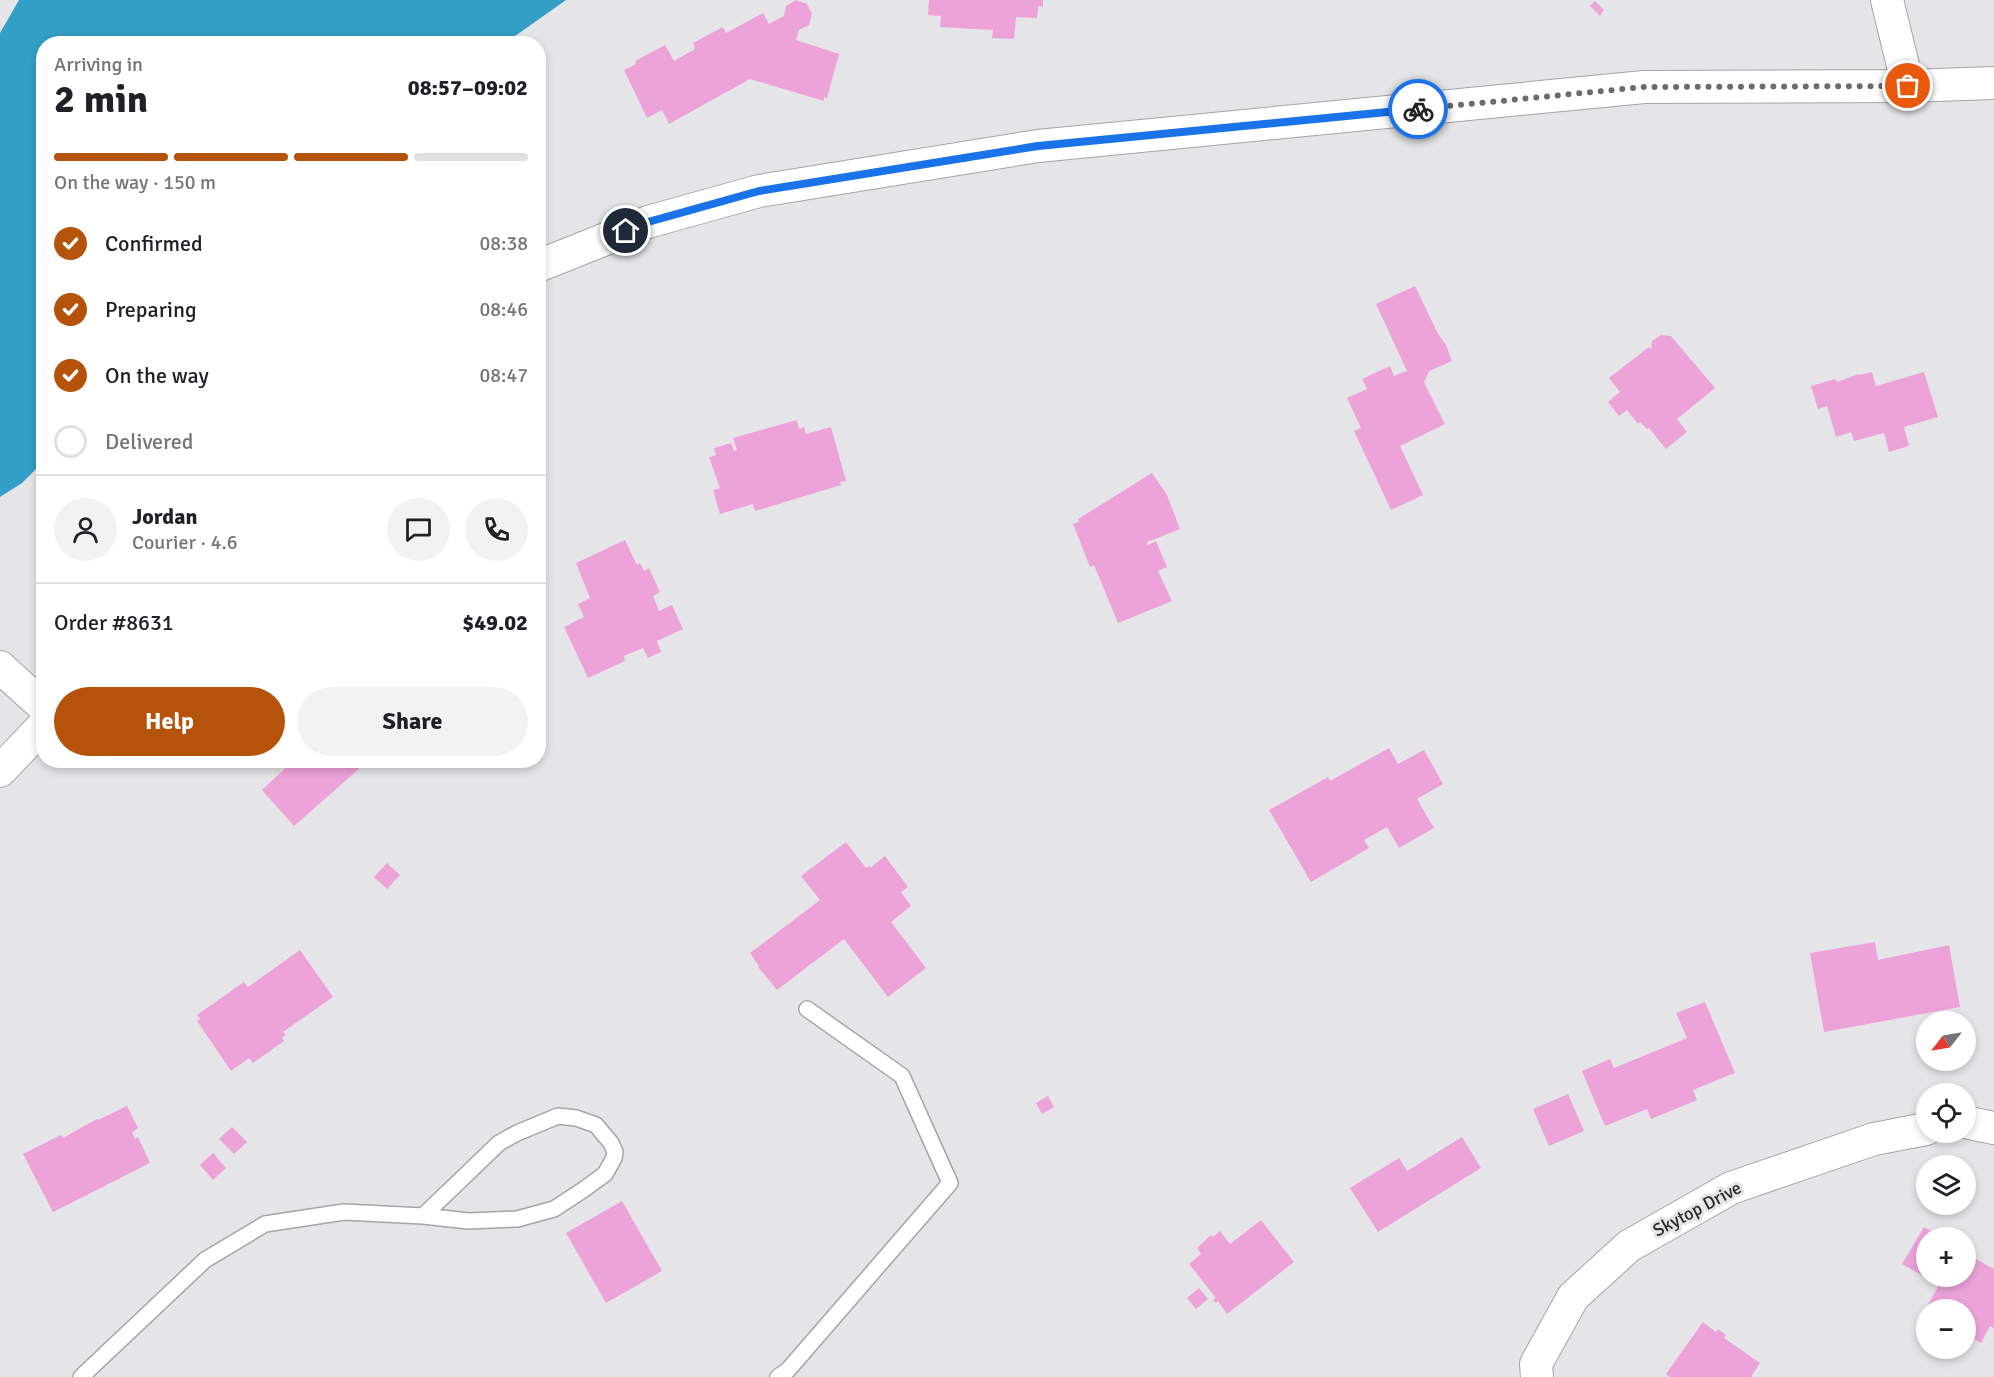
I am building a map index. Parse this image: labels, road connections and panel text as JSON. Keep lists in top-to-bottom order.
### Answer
{
  "streets": {
    "street": ["Skytop Drive"]
  },
  "north": "bottom left",
  "page": {
    "heading": ["2 min", "Arriving in", "08:57–09:02"],
    "panel": [
      "Jordan",
      "Courier · 4.6",
      "Order #8631",
      "$49.02"
    ],
    "bar": "On the way · 150 m",
    "list": [
      ["Confirmed", "08:38"],
      ["Preparing", "08:46"],
      ["On the way", "08:47"],
      "Delivered"
    ],
    "buttons": ["Help", "Share"],
    "map_buttons": ["+", "−"]
  }
}
